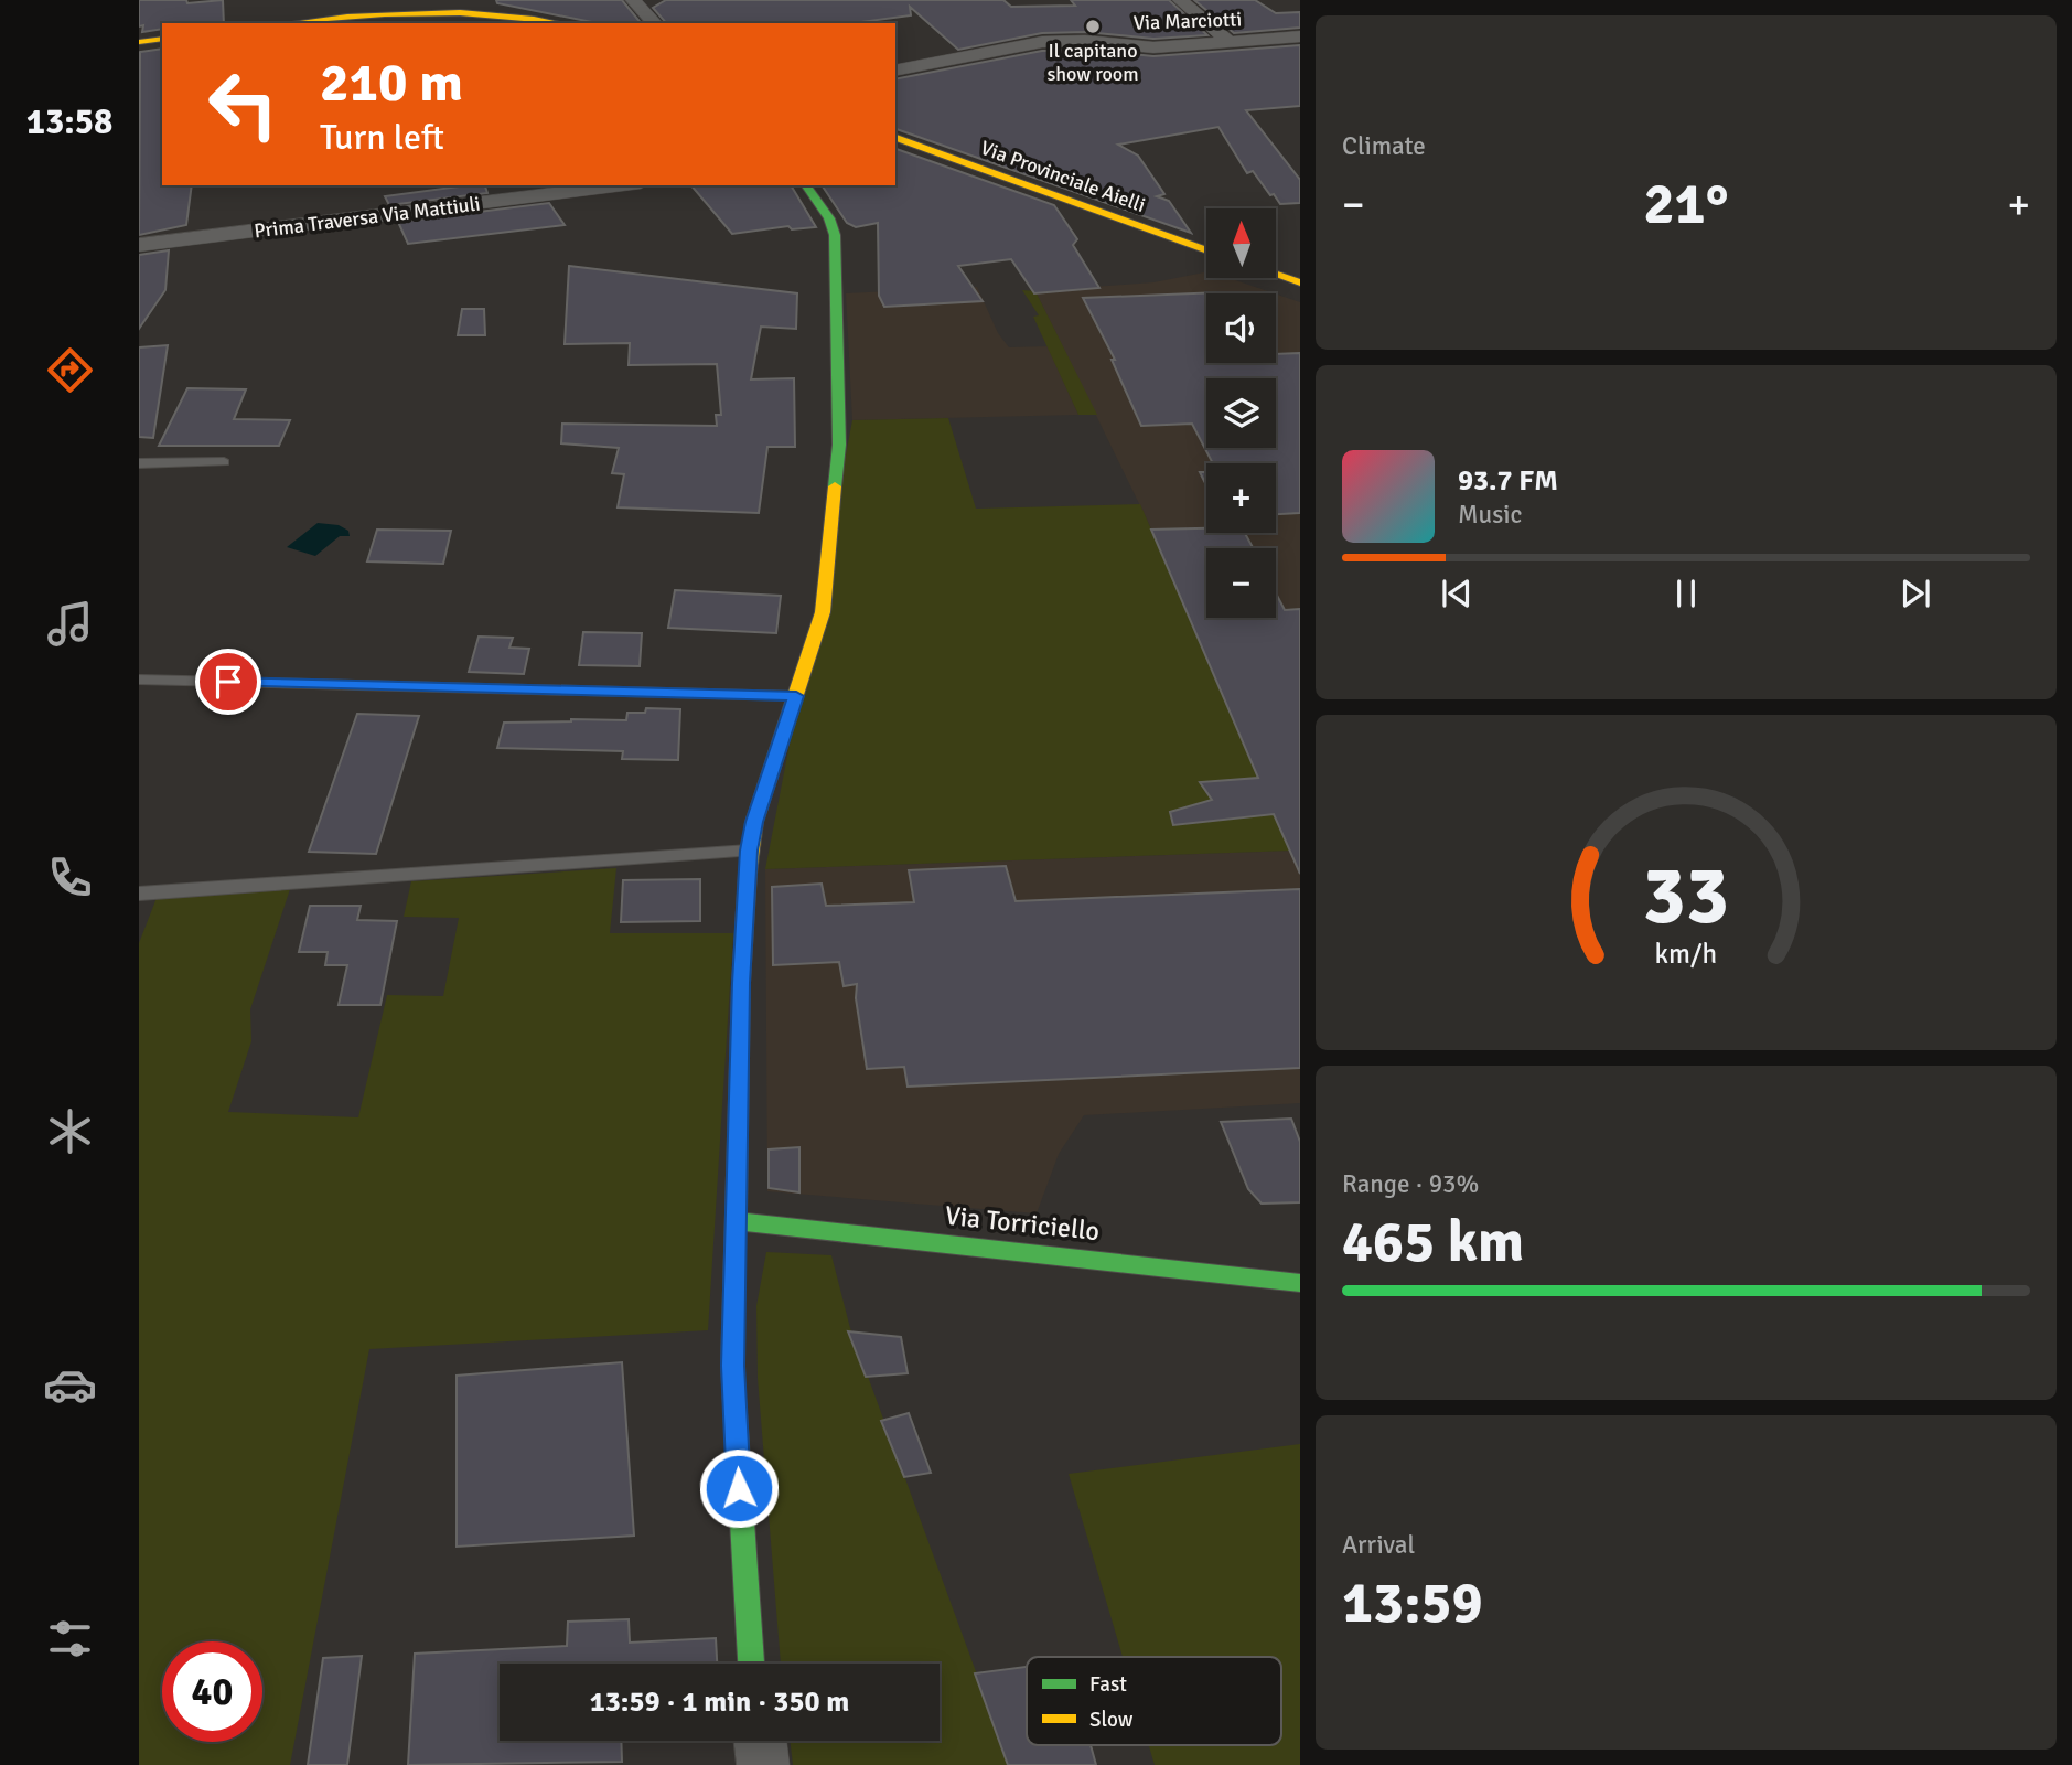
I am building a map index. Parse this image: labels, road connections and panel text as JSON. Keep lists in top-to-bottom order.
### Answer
{
  "streets": {
    "street": [
      "Via Marciotti",
      "Via Provinciale Aielli",
      "Prima Traversa Via Mattiuli",
      "Via Torriciello"
    ]
  },
  "places": ["Il capitano show room"],
  "legend": ["Fast", "Slow"],
  "north": "top",
  "page": {
    "tabs": "13:58",
    "tile": [
      "Climate",
      ["Range · 93%", "465 km"],
      ["Arrival", "13:59"]
    ],
    "turn": ["210 m", "Turn left"],
    "heat": ["−", "21°", "+"],
    "map_buttons": ["+", "−"],
    "song": ["93.7 FM", "Music"],
    "limit": "40",
    "trip": "13:59 · 1 min · 350 m",
    "gauge": ["33", "km/h"]
  }
}
